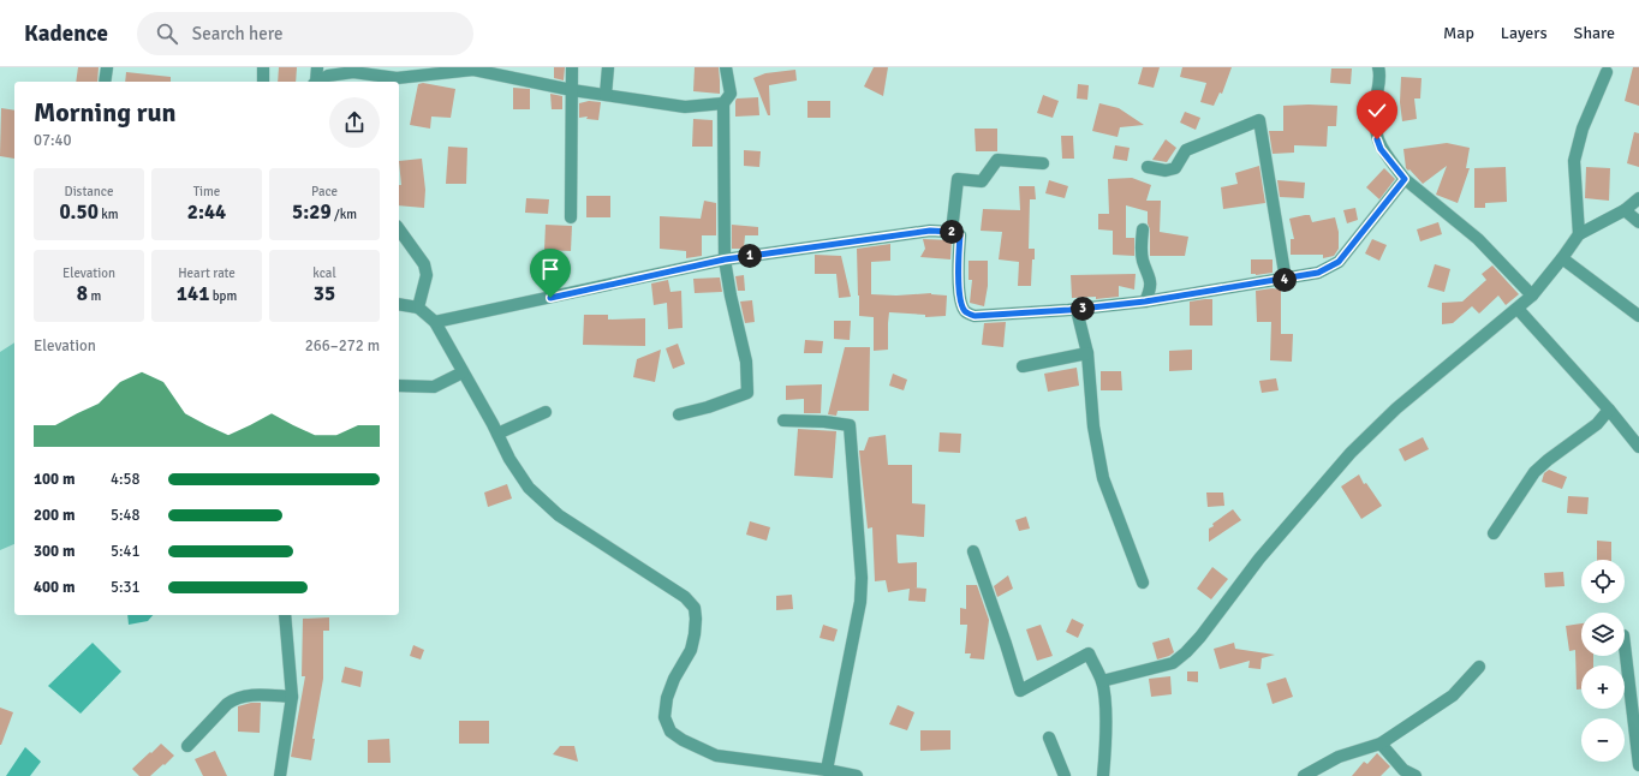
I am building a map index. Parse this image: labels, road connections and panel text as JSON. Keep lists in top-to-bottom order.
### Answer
{
  "page": {
    "header": "Kadence",
    "search": "Search here",
    "nav": ["Map", "Layers", "Share"],
    "heading": ["Morning run", "07:40"],
    "stats": [
      ["Distance", "0.50 km"],
      ["Time", "2:44"],
      ["Pace", "5:29 /km"],
      ["Elevation", "8 m"],
      ["Heart rate", "141 bpm"],
      ["kcal", "35"]
    ],
    "pins": [
      "2",
      "1",
      "4",
      "3"
    ],
    "chart": ["Elevation", "266–272 m"],
    "list": [
      {
        "name": "100 m",
        "note": "4:58"
      },
      {
        "name": "200 m",
        "note": "5:48"
      },
      {
        "name": "300 m",
        "note": "5:41"
      },
      {
        "name": "400 m",
        "note": "5:31"
      }
    ],
    "map_buttons": ["+", "−"]
  }
}
